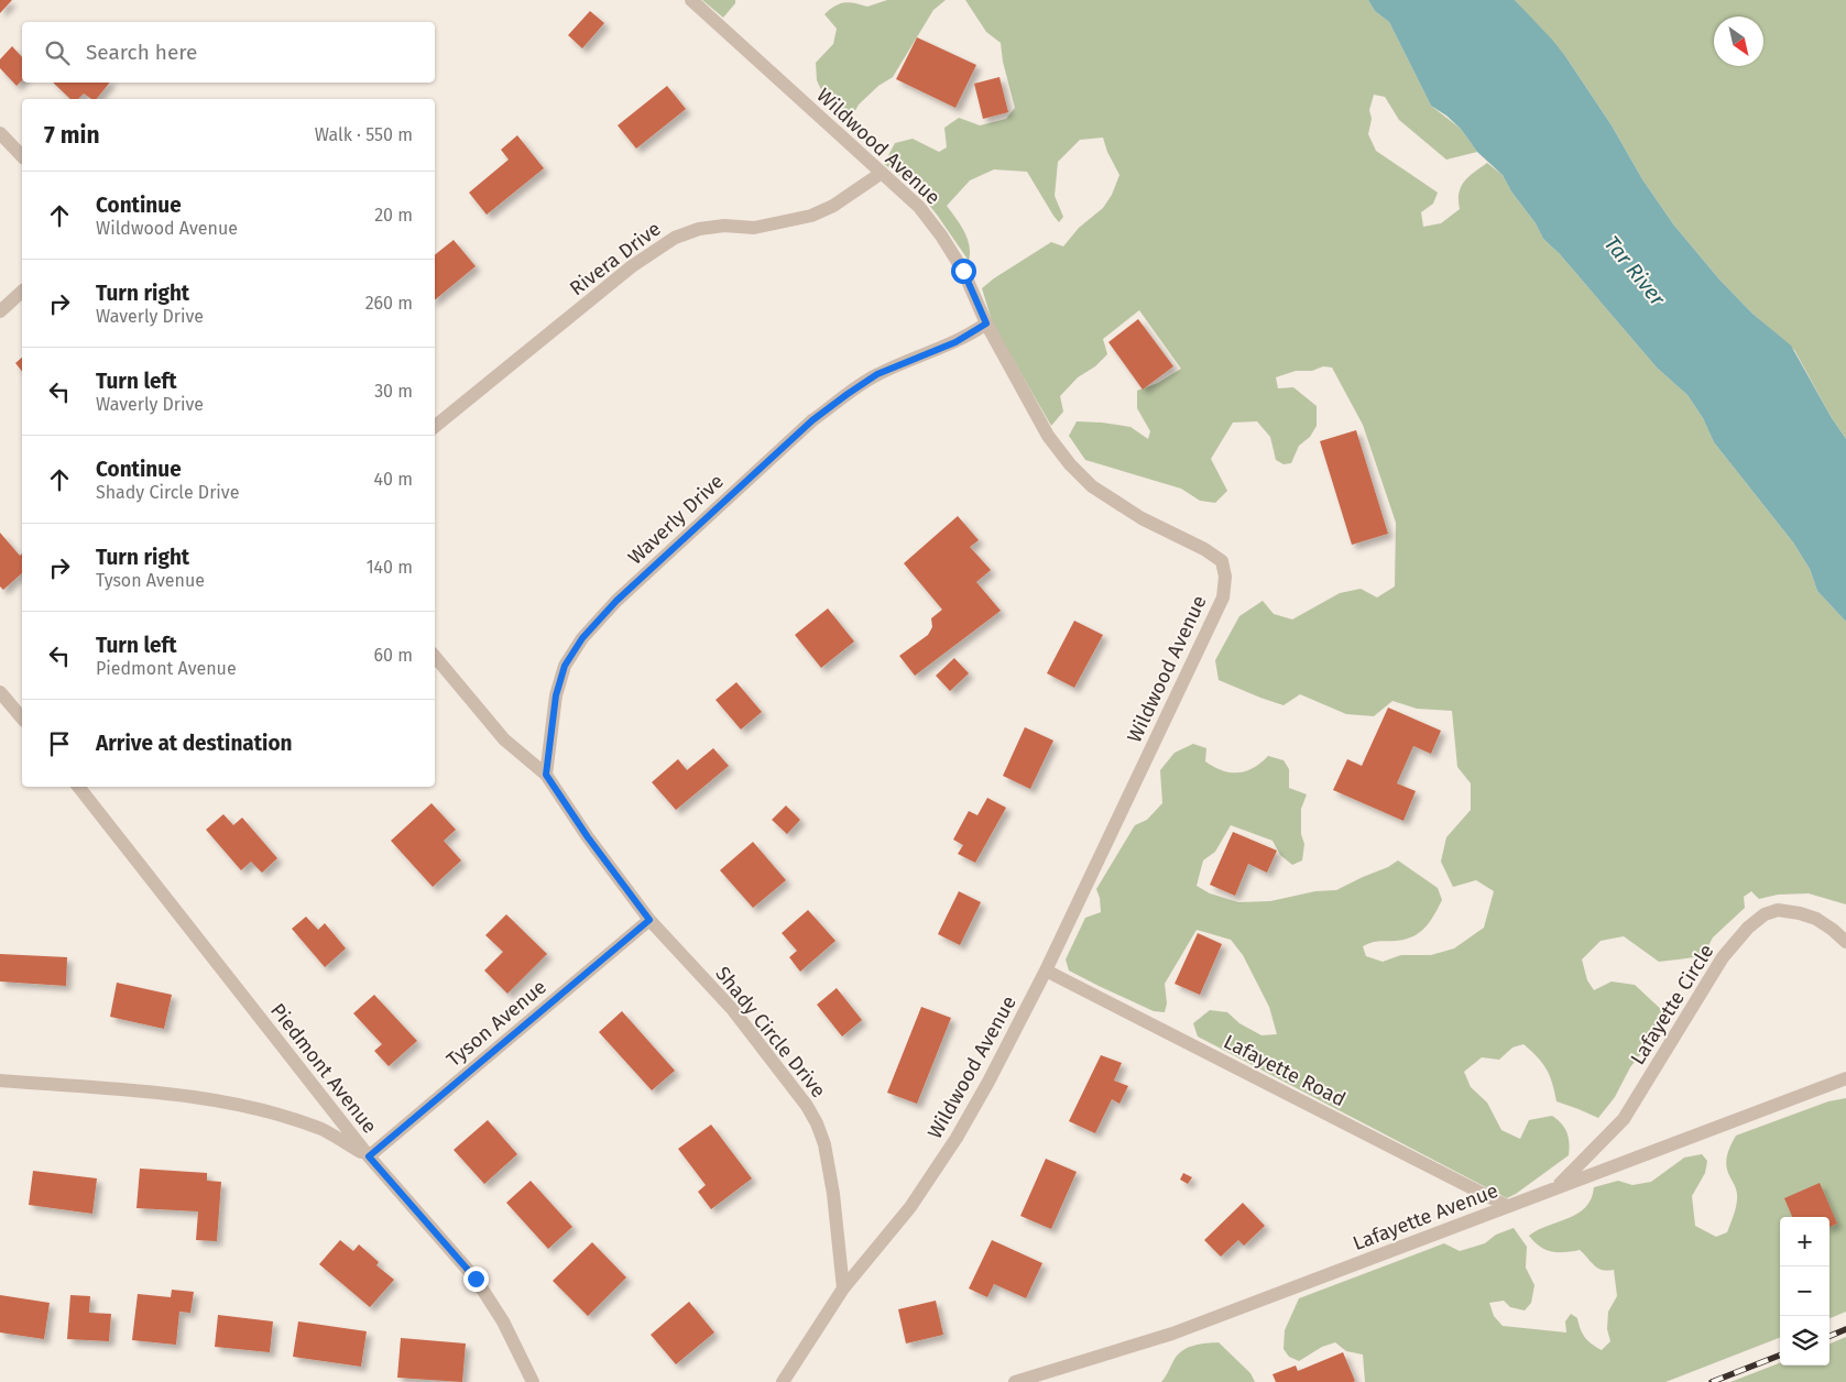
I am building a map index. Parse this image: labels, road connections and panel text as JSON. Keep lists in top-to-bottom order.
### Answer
{
  "streets": {
    "street": [
      "Wildwood Avenue",
      "Rivera Drive",
      "Waverly Drive",
      "Lafayette Circle",
      "Tyson Avenue",
      "Shady Circle Drive",
      "Piedmont Avenue",
      "Lafayette Road",
      "Lafayette Avenue"
    ]
  },
  "crossings": [
    ["Wildwood Avenue", "Rivera Drive"],
    ["Wildwood Avenue", "Waverly Drive"],
    ["Wildwood Avenue", "Shady Circle Drive"],
    ["Wildwood Avenue", "Lafayette Road"],
    ["Waverly Drive", "Shady Circle Drive"],
    ["Lafayette Circle", "Lafayette Avenue"],
    ["Tyson Avenue", "Shady Circle Drive"],
    ["Tyson Avenue", "Piedmont Avenue"],
    ["Lafayette Road", "Lafayette Avenue"]
  ],
  "water": ["Tar River"],
  "north": "bottom right",
  "page": {
    "search": "Search here",
    "heading": ["7 min", "Walk · 550 m"],
    "list": [
      ["Continue", "Wildwood Avenue", "20 m"],
      ["Turn right", "Waverly Drive", "260 m"],
      ["Turn left", "Waverly Drive", "30 m"],
      ["Continue", "Shady Circle Drive", "40 m"],
      ["Turn right", "Tyson Avenue", "140 m"],
      ["Turn left", "Piedmont Avenue", "60 m"],
      "Arrive at destination"
    ],
    "map_buttons": ["+", "−"]
  }
}
